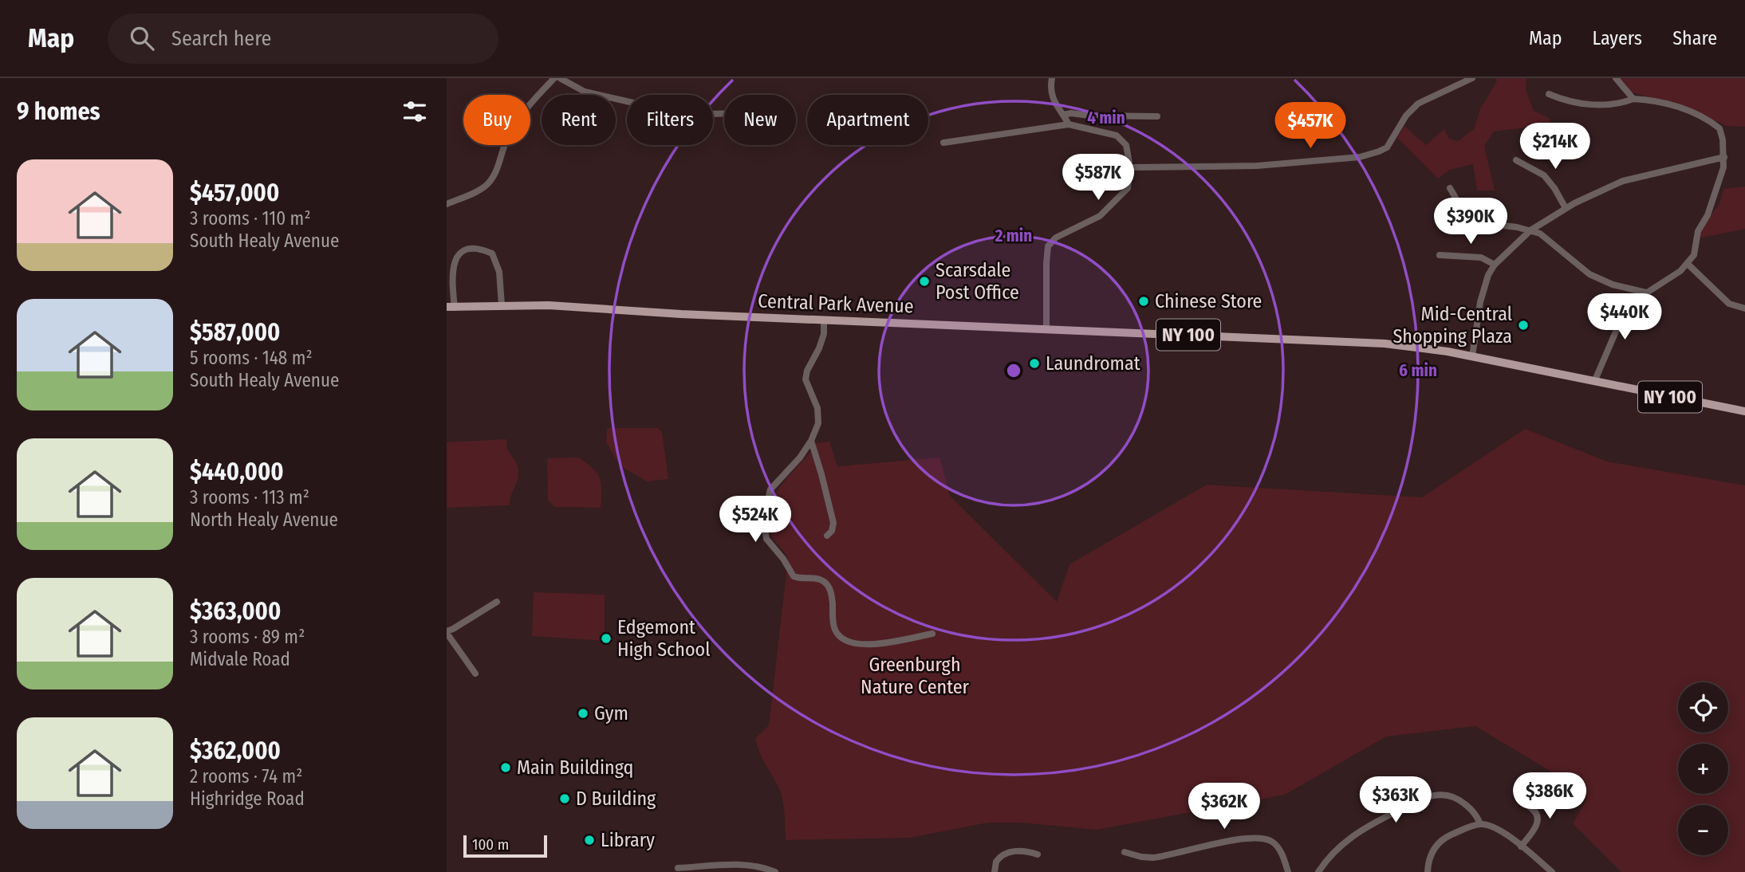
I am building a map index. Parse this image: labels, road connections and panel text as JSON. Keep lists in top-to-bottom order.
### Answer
{
  "streets": {
    "main road": ["Central Park Avenue", "NY 100"]
  },
  "parks": ["Greenburgh Nature Center"],
  "places": [
    "Scarsdale Post Office",
    "Chinese Store",
    "Mid-Central Shopping Plaza",
    "Laundromat",
    "Edgemont High School",
    "Gym",
    "Main Buildingq",
    "D Building",
    "Library"
  ],
  "scale_bar": "100 m",
  "page": {
    "header": "Map",
    "search": "Search here",
    "nav": ["Map", "Layers", "Share"],
    "heading": "9 homes",
    "chip": [
      "Buy",
      "Rent",
      "Filters",
      "New",
      "Apartment"
    ],
    "price": [
      "$457K",
      "$214K",
      "$587K",
      "$390K",
      "$440K",
      "$524K",
      "$386K",
      "$363K",
      "$362K"
    ],
    "list": [
      {
        "name": "$457,000",
        "note": "3 rooms · 110 m² · South Healy Avenue"
      },
      {
        "name": "$587,000",
        "note": "5 rooms · 148 m² · South Healy Avenue"
      },
      {
        "name": "$440,000",
        "note": "3 rooms · 113 m² · North Healy Avenue"
      },
      {
        "name": "$363,000",
        "note": "3 rooms · 89 m² · Midvale Road"
      },
      {
        "name": "$362,000",
        "note": "2 rooms · 74 m² · Highridge Road"
      }
    ],
    "map_buttons": ["+", "−"],
    "scale": "100 m"
  },
  "rings": ["4 min", "2 min", "6 min"]
}
